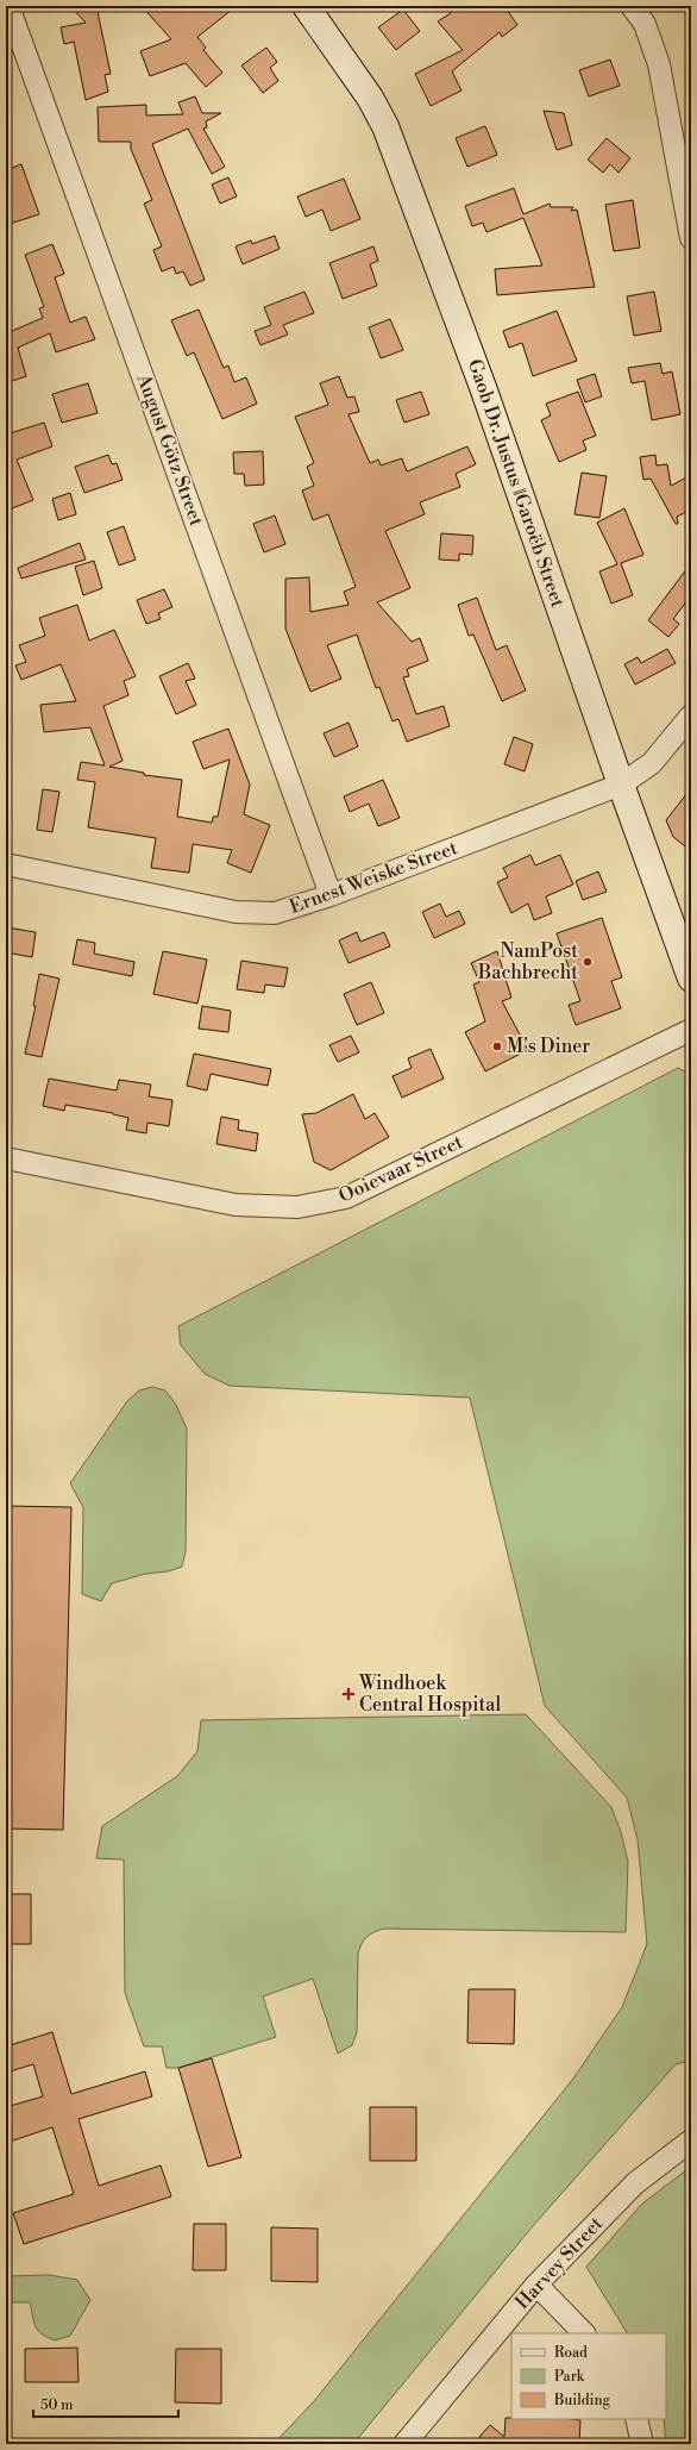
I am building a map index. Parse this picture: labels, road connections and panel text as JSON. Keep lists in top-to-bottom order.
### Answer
{
  "streets": {
    "street": [
      "August Götz Street",
      "Gaob Dr. Justus ǁGaroëb Street",
      "Ernest Weiske Street",
      "Ooievaar Street",
      "Harvey Street"
    ]
  },
  "crossings": [
    ["August Götz Street", "Ernest Weiske Street"],
    ["Gaob Dr. Justus ǁGaroëb Street", "Ernest Weiske Street"]
  ],
  "places": {
    "other": ["NamPost Bachbrecht", "M's Diner"],
    "health": ["Windhoek Central Hospital"]
  },
  "legend": ["Road", "Park", "Building"],
  "scale_bar": "50 m"
}
